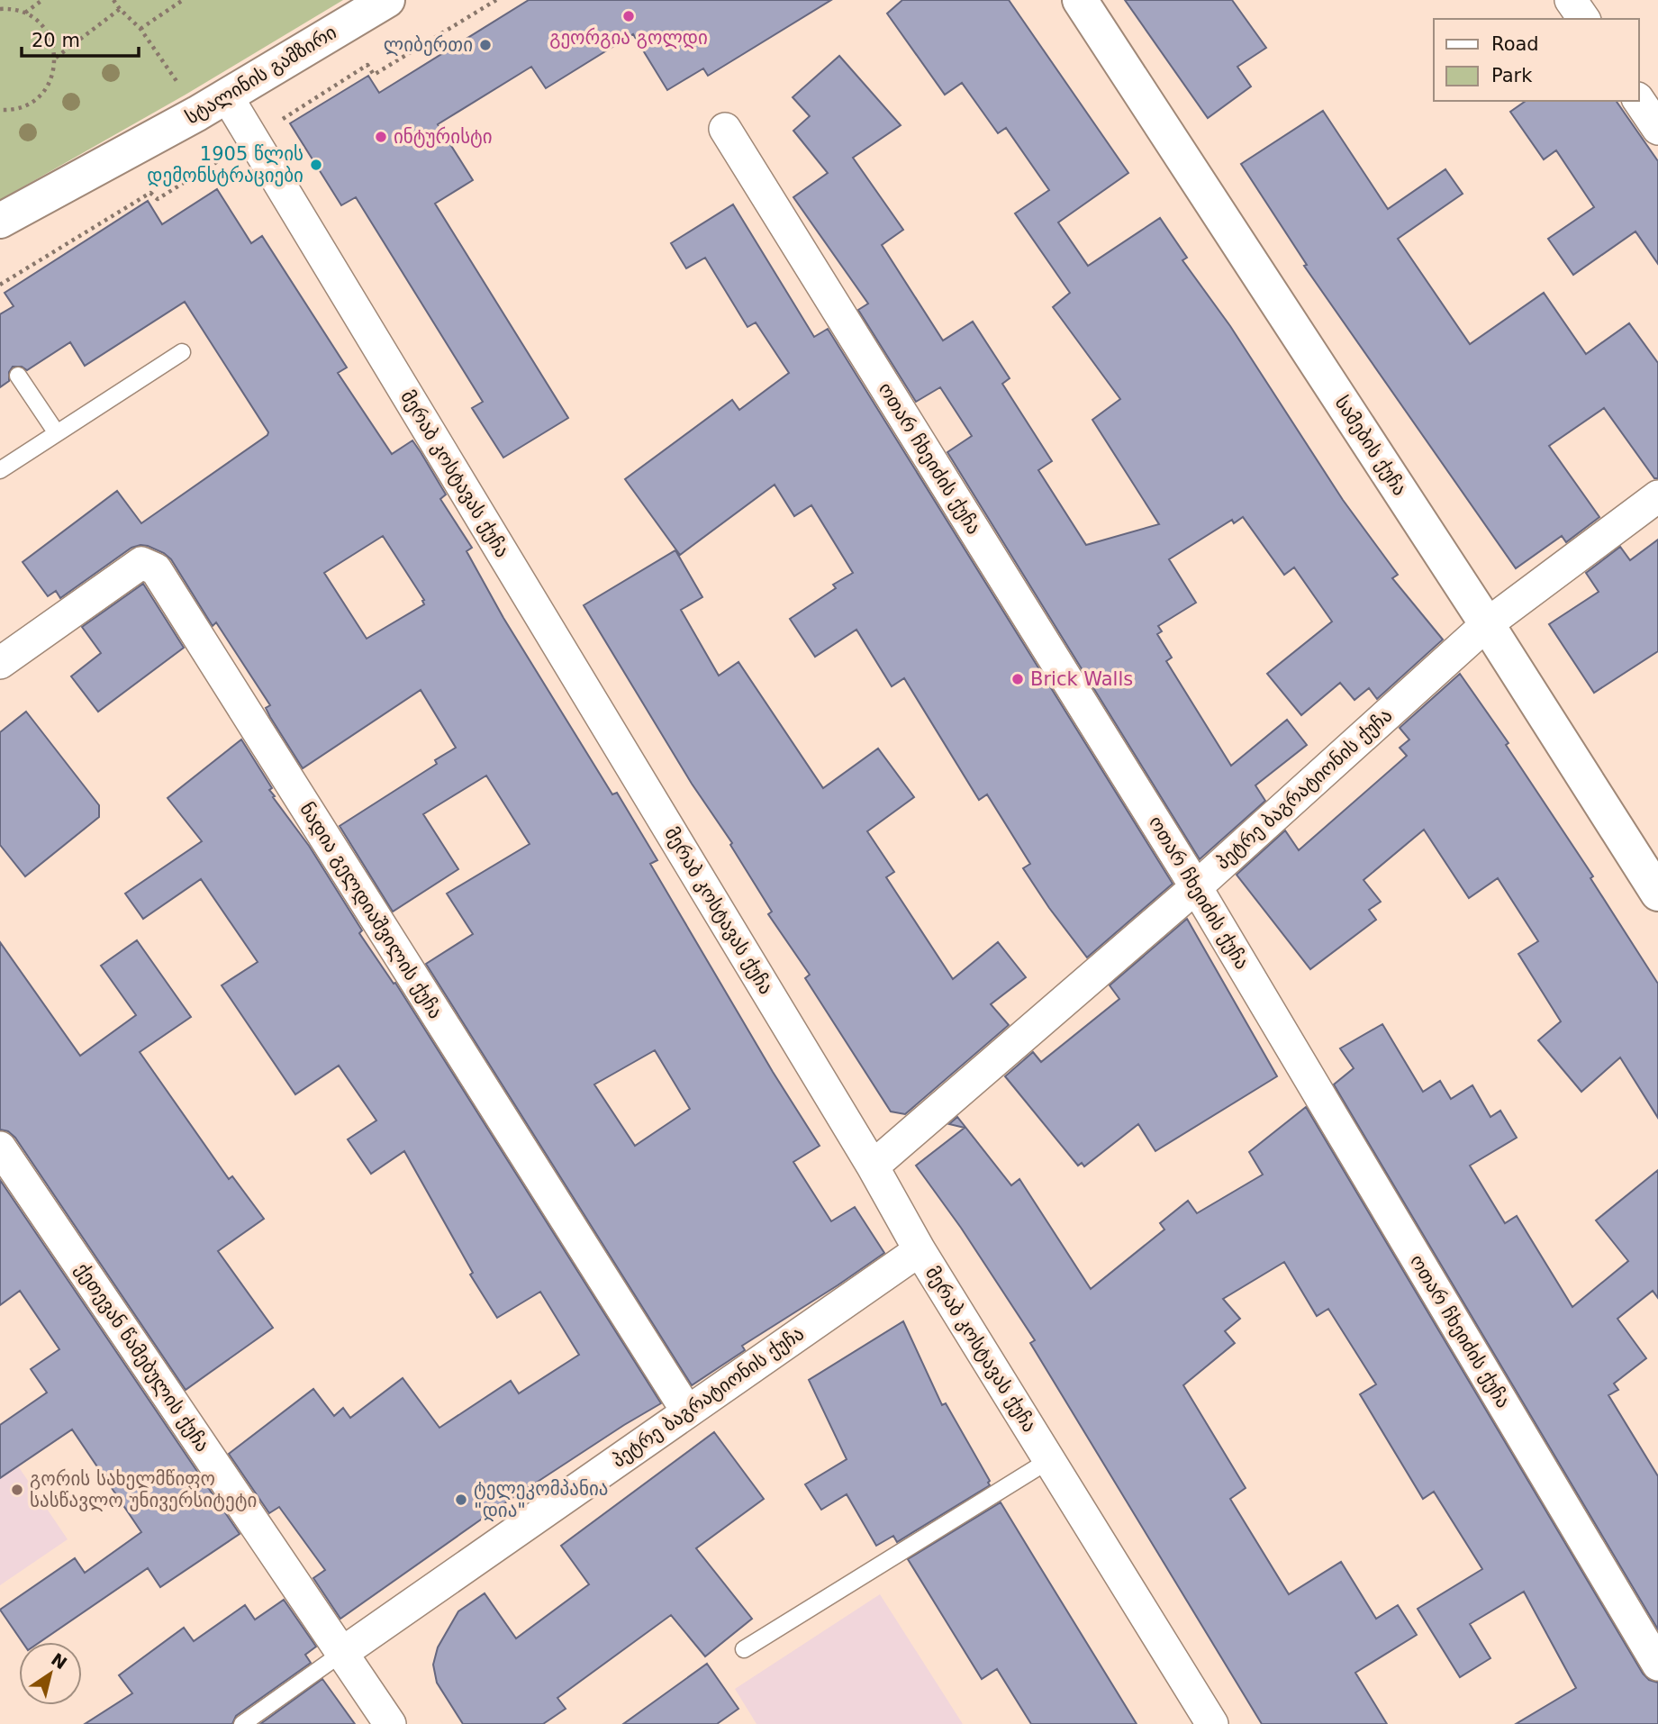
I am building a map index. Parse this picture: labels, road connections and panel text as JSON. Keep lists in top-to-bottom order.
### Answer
{
  "streets": {
    "street": [
      "სტალინის გამზირი",
      "სამების ქუჩა",
      "ოთარ ჩხეიძის ქუჩა",
      "მერაბ კოსტავას ქუჩა",
      "პეტრე ბაგრატიონის ქუჩა",
      "ნადია გელდიაშვილის ქუჩა",
      "ქეთევან წამებულის ქუჩა"
    ]
  },
  "crossings": [
    ["სტალინის გამზირი", "მერაბ კოსტავას ქუჩა"],
    ["სამების ქუჩა", "პეტრე ბაგრატიონის ქუჩა"],
    ["ოთარ ჩხეიძის ქუჩა", "პეტრე ბაგრატიონის ქუჩა"],
    ["მერაბ კოსტავას ქუჩა", "პეტრე ბაგრატიონის ქუჩა"],
    ["პეტრე ბაგრატიონის ქუჩა", "ნადია გელდიაშვილის ქუჩა"],
    ["პეტრე ბაგრატიონის ქუჩა", "ქეთევან წამებულის ქუჩა"]
  ],
  "places": [
    "გეორგია გოლდი",
    "ლიბერთი",
    "ინტურისტი",
    "1905 წლის დემონსტრაციები",
    "Brick Walls",
    "გორის სახელმწიფო სასწავლო უნივერსიტეტი",
    "ტელეკომპანია \"დია\""
  ],
  "legend": ["Road", "Park"],
  "scale_bar": "20 m",
  "north": "top right"
}
